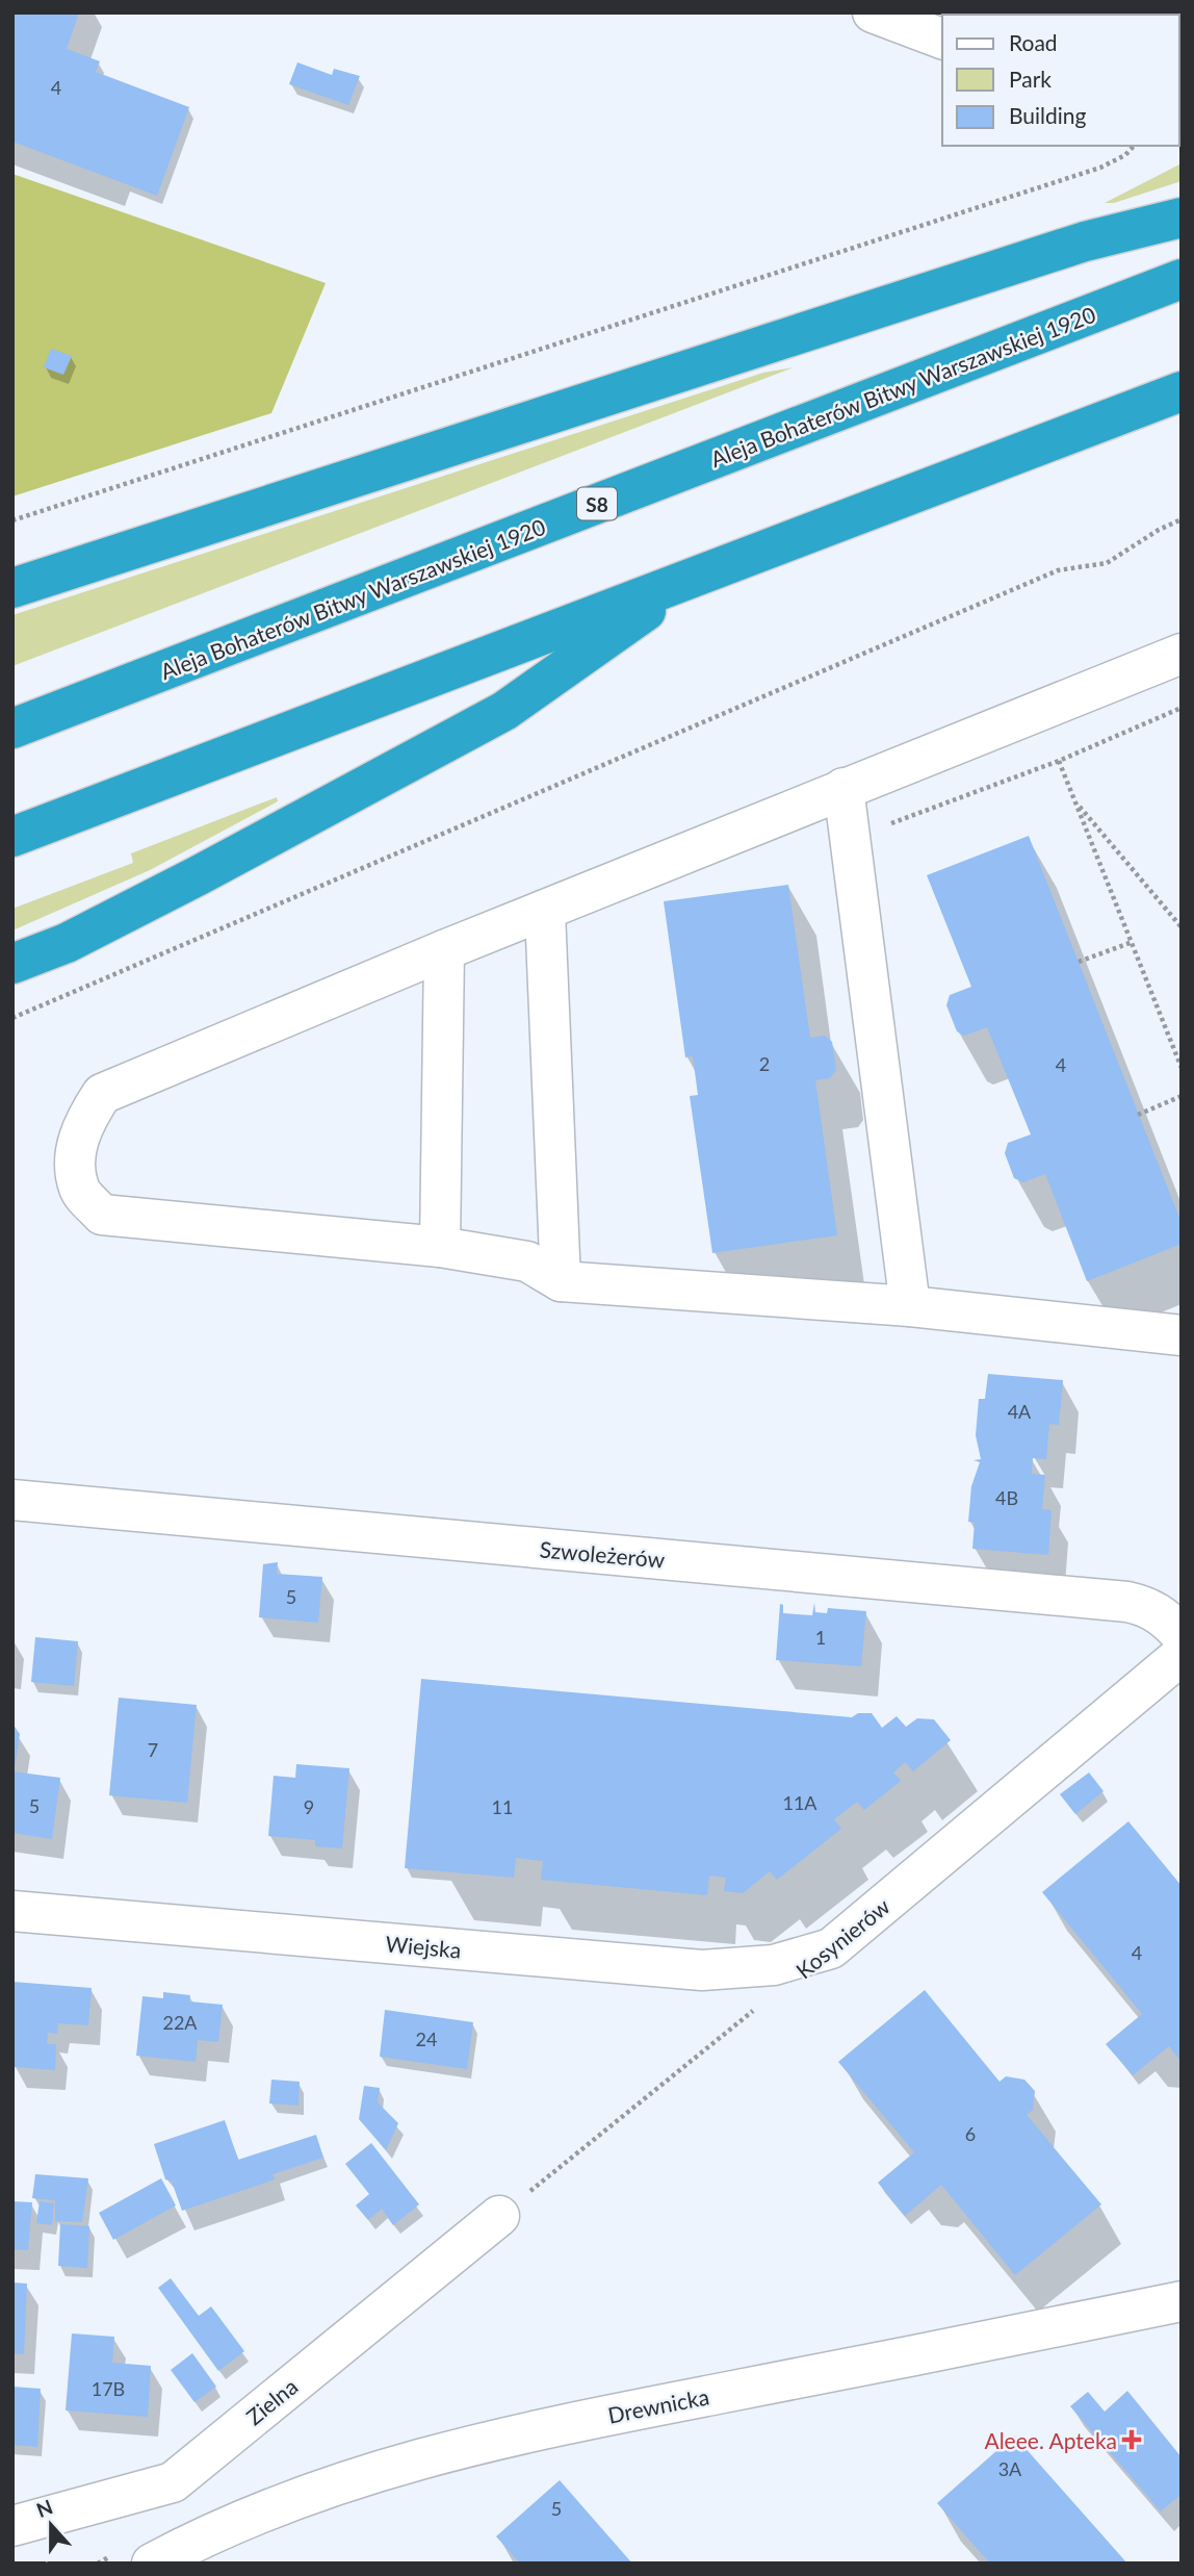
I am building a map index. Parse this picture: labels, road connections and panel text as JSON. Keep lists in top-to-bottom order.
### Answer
{
  "streets": {
    "highway": ["Aleja Bohaterów Bitwy Warszawskiej 1920", "S8"],
    "street": [
      "Szwoleżerów",
      "Kosynierów",
      "Wiejska",
      "Zielna",
      "Drewnicka"
    ]
  },
  "crossings": [
    ["Kosynierów", "Wiejska"]
  ],
  "places": {
    "health": ["Aleee. Apteka"]
  },
  "house_numbers": [
    "4",
    "2",
    "4",
    "4A",
    "4B",
    "5",
    "1",
    "7",
    "11A",
    "5",
    "9",
    "11",
    "4",
    "22A",
    "24",
    "6",
    "17B",
    "3A",
    "5"
  ],
  "legend": ["Road", "Park", "Building"],
  "north": "top"
}
